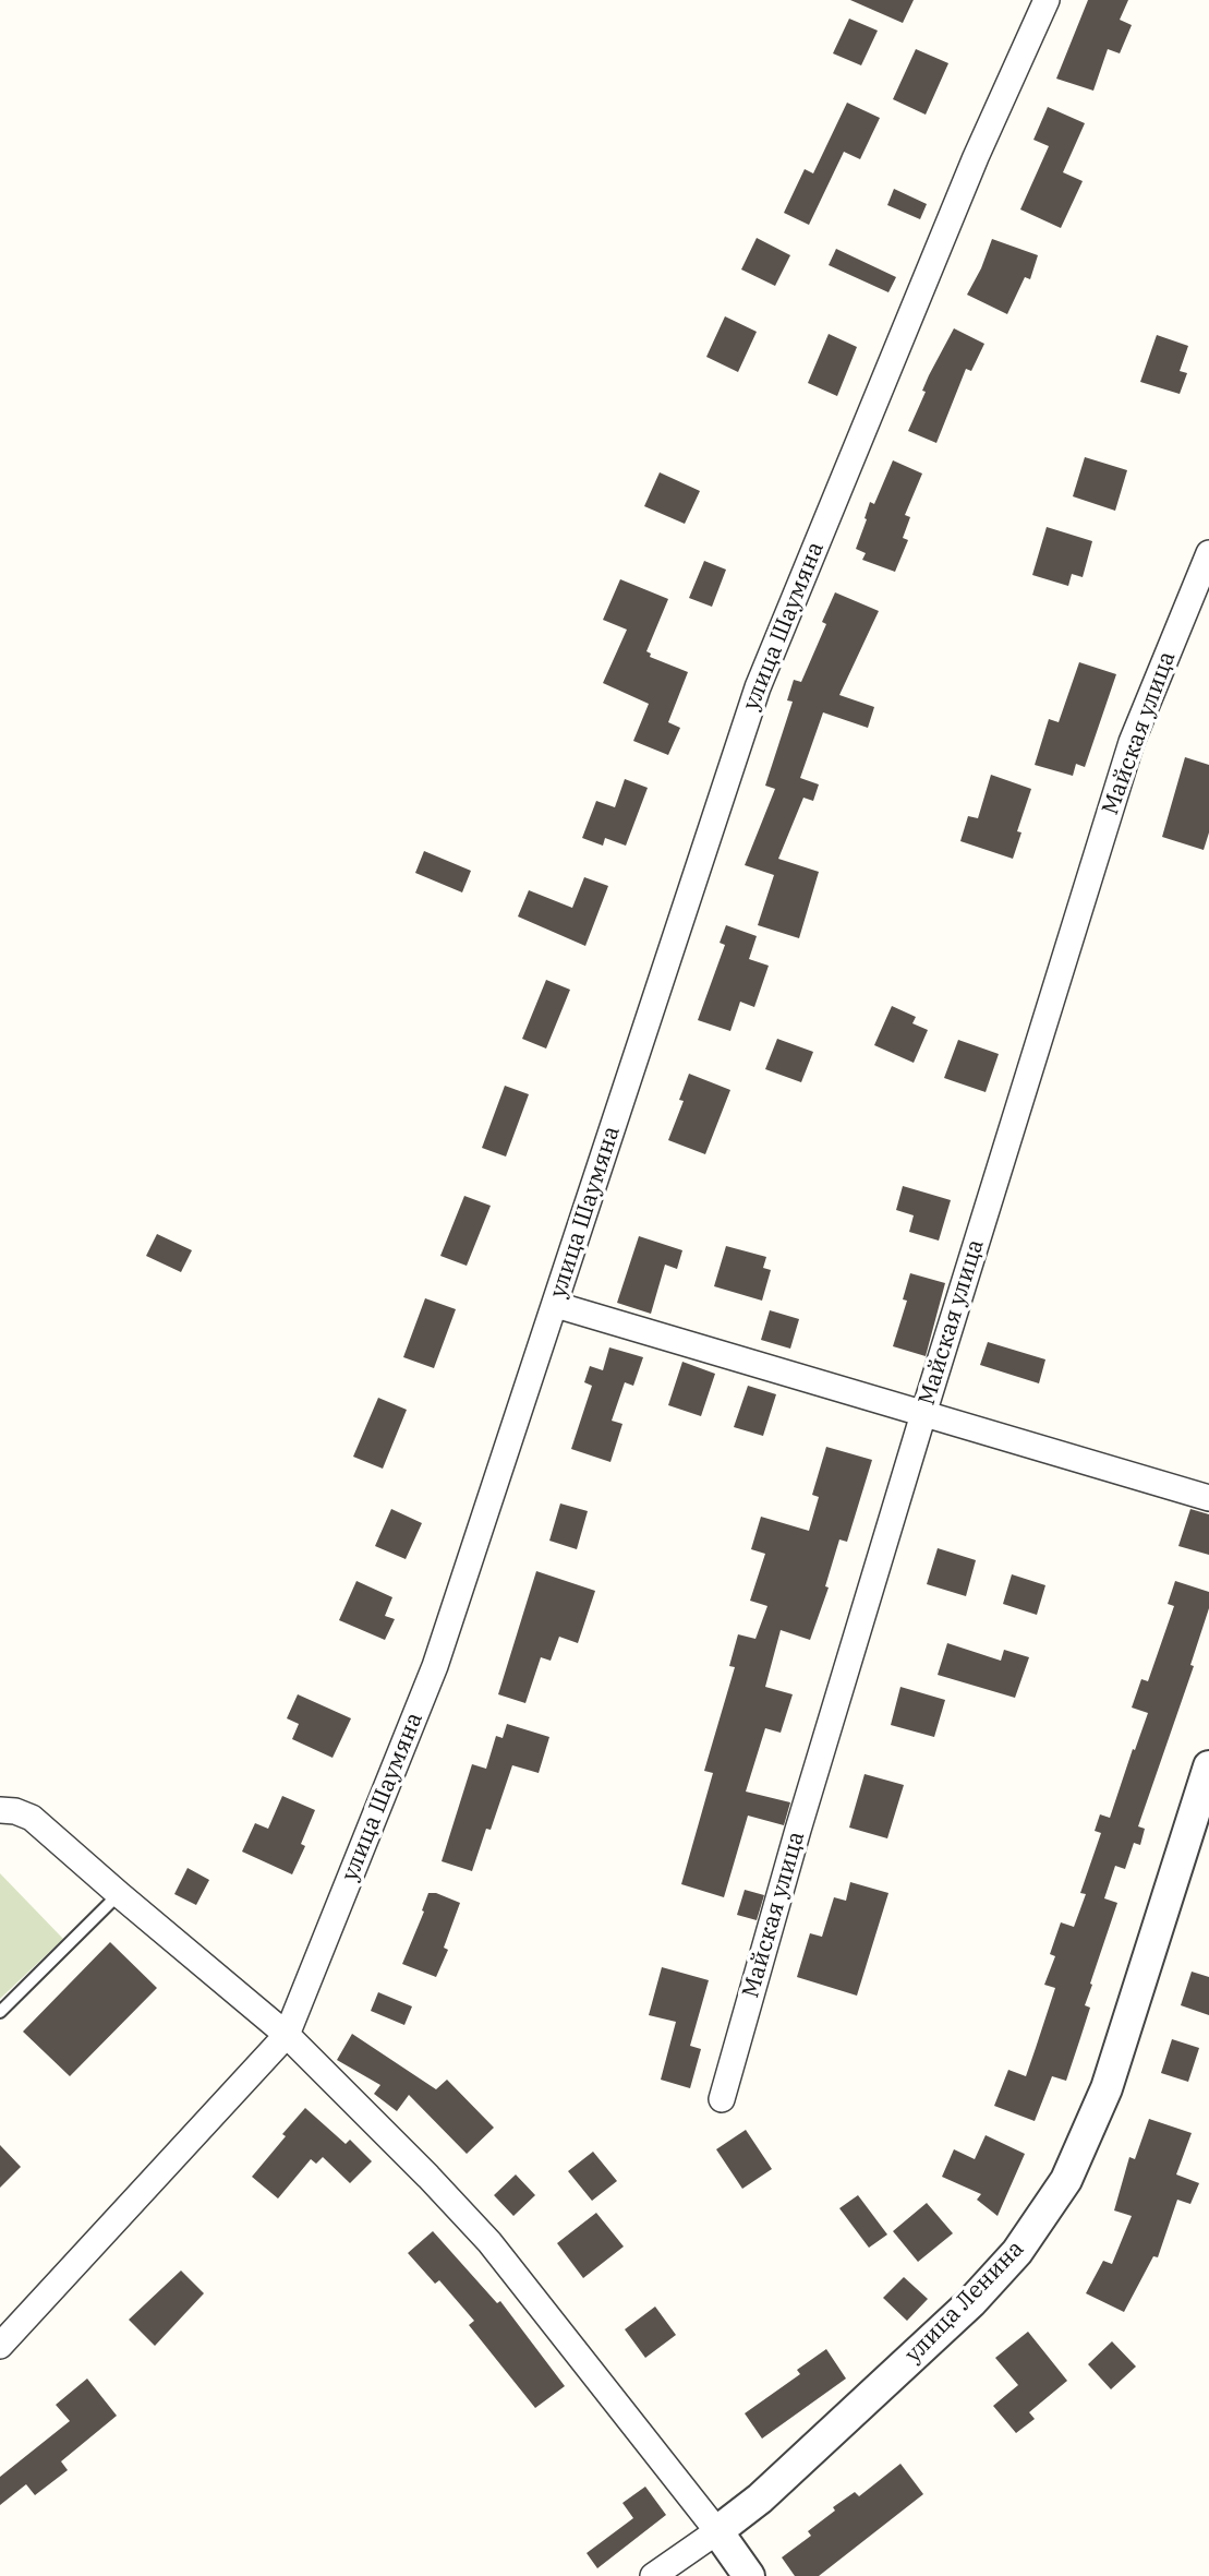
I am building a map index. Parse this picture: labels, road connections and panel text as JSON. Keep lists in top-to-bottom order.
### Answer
{
  "streets": {
    "street": ["улица Шаумяна", "Майская улица", "улица Ленина"]
  }
}
